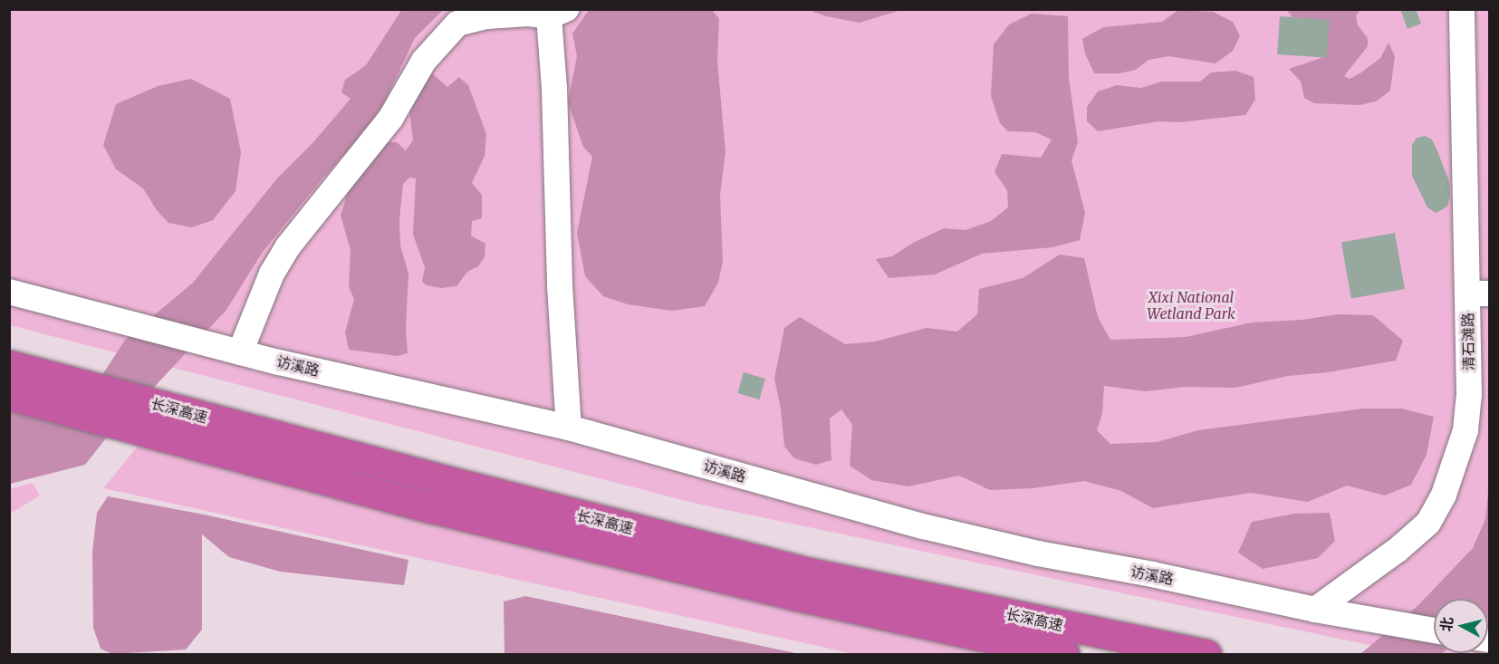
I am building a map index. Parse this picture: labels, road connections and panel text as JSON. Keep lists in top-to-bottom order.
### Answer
{
  "streets": {
    "highway": ["长深高速"],
    "street": ["清石滩路", "访溪路"]
  },
  "crossings": [
    ["清石滩路", "访溪路"]
  ],
  "parks": ["Xixi National Wetland Park"],
  "north": "left"
}
